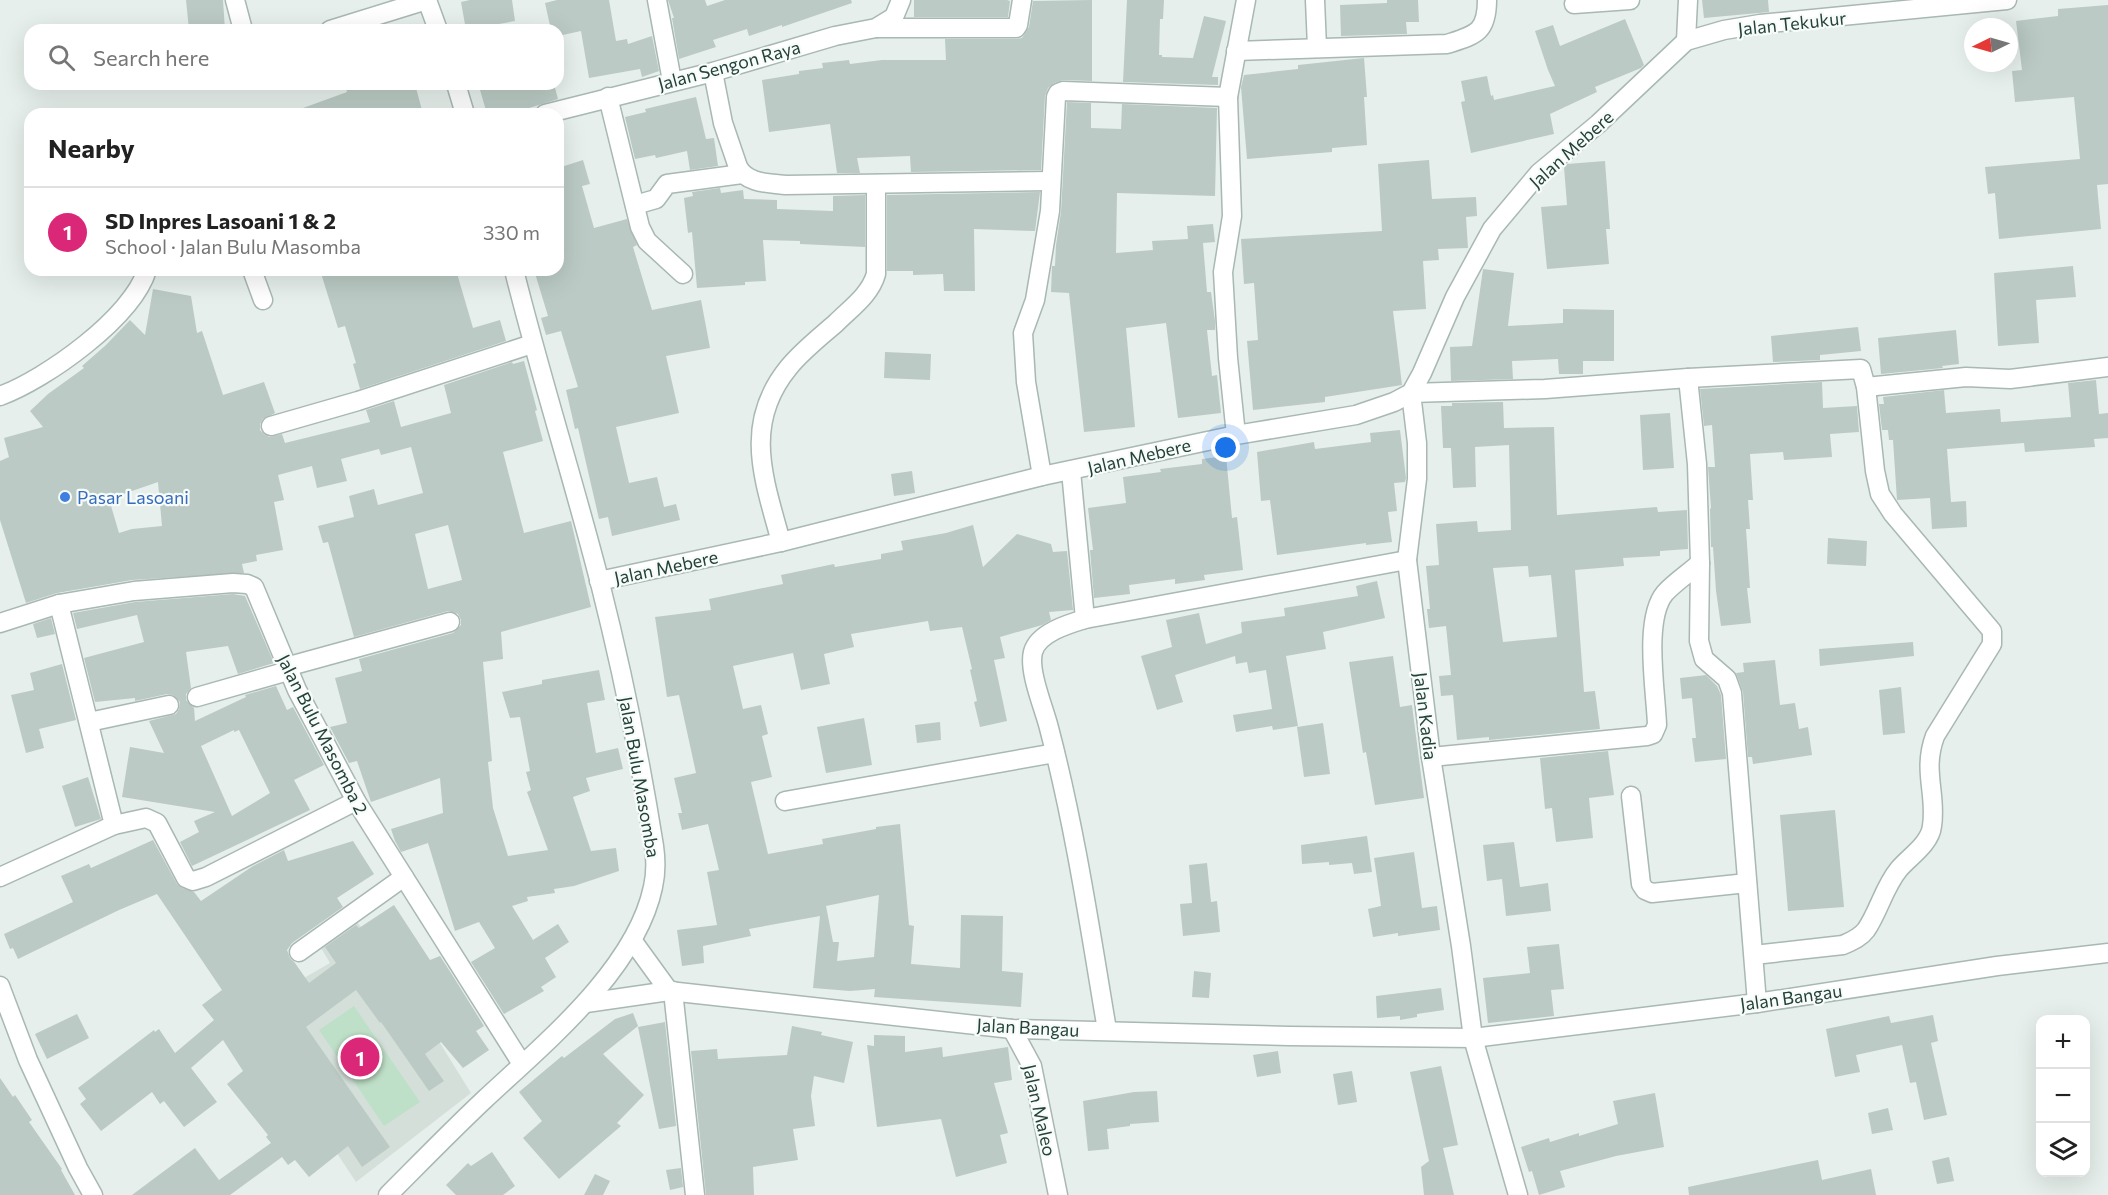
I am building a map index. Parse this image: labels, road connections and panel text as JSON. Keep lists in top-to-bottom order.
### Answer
{
  "streets": {
    "street": [
      "Jalan Tekukur",
      "Jalan Sengon Raya",
      "Jalan Mebere",
      "Jalan Kadia",
      "Jalan Bulu Masomba 2",
      "Jalan Bulu Masomba",
      "Jalan Bangau",
      "Jalan Maleo"
    ]
  },
  "crossings": [
    ["Jalan Tekukur", "Jalan Mebere"],
    ["Jalan Mebere", "Jalan Kadia"],
    ["Jalan Mebere", "Jalan Bulu Masomba"],
    ["Jalan Kadia", "Jalan Bangau"],
    ["Jalan Bulu Masomba 2", "Jalan Bulu Masomba"],
    ["Jalan Bulu Masomba", "Jalan Bangau"],
    ["Jalan Bangau", "Jalan Maleo"]
  ],
  "places": ["Pasar Lasoani"],
  "north": "left",
  "page": {
    "search": "Search here",
    "heading": "Nearby",
    "list": [
      {
        "mark": "1",
        "name": "SD Inpres Lasoani 1 & 2",
        "note": "School · Jalan Bulu Masomba",
        "value": "330 m"
      }
    ],
    "map_buttons": ["+", "−"],
    "pins": "1"
  }
}
